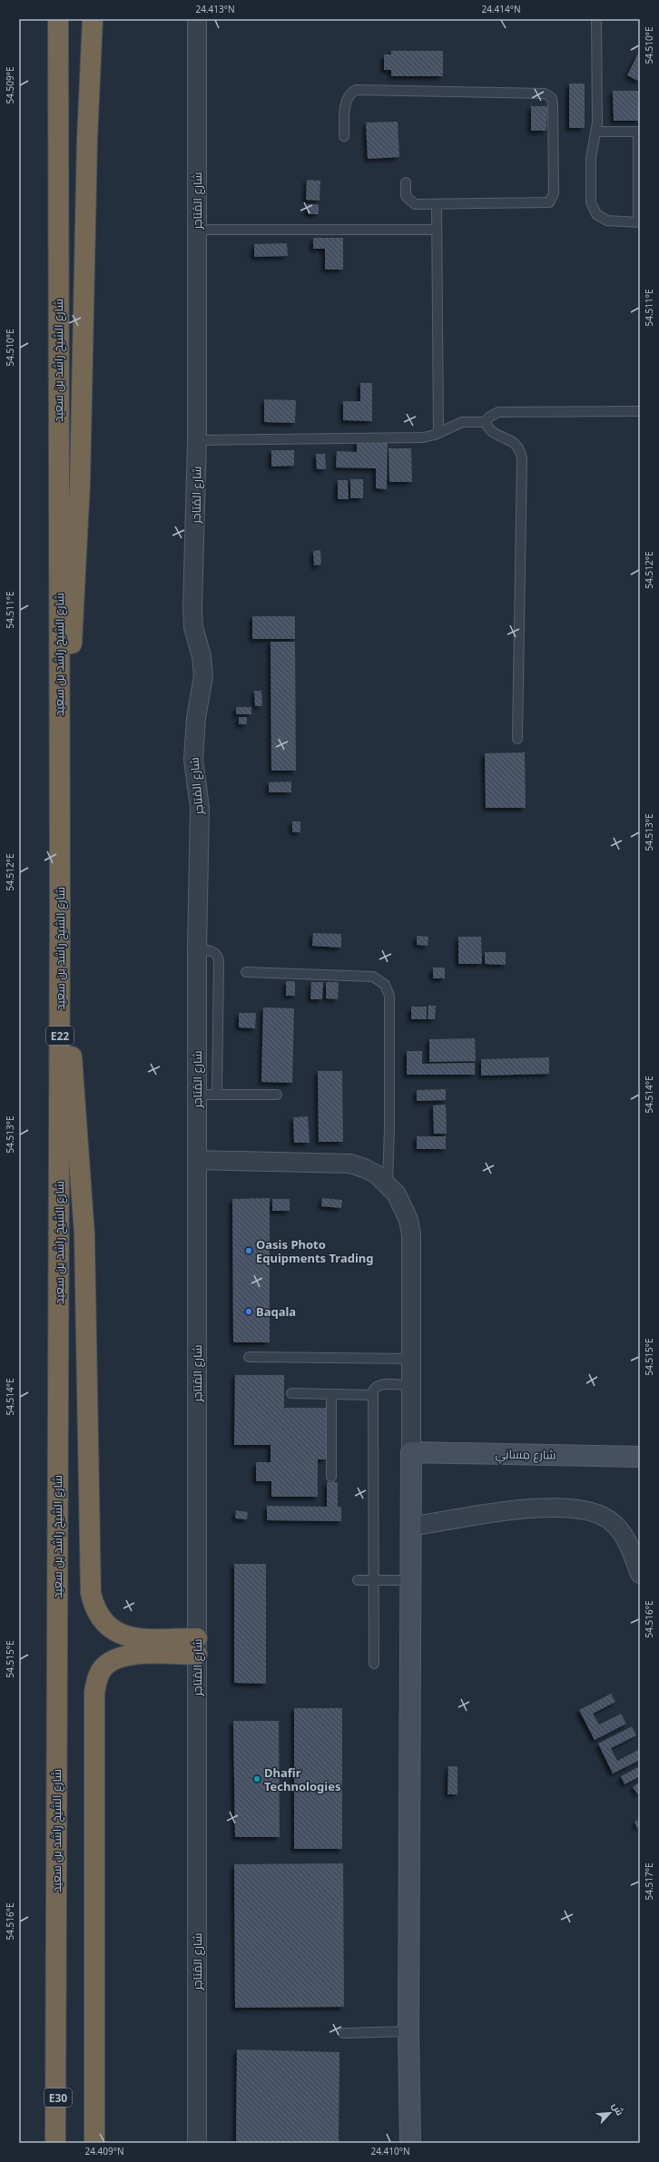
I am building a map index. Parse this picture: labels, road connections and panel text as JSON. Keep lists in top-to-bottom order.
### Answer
{
  "streets": {
    "highway": ["شارع الشيخ راشد بن سعيد", "E22", "E30"],
    "street": ["شارع المُتاجر", "شارع مِسانِي"]
  },
  "crossings": [
    ["شارع الشيخ راشد بن سعيد", "E22"],
    ["شارع الشيخ راشد بن سعيد", "E30"],
    ["E22", "E30"]
  ],
  "places": ["Oasis Photo Equipments Trading", "Baqala", "Dhafir Technologies"],
  "north": "top right",
  "coordinates": [
    "24.413°N",
    "24.414°N",
    "54.510°E",
    "54.509°E",
    "54.511°E",
    "54.512°E",
    "54.513°E",
    "54.514°E",
    "54.515°E",
    "54.516°E",
    "54.517°E",
    "24.409°N",
    "24.410°N"
  ]
}
